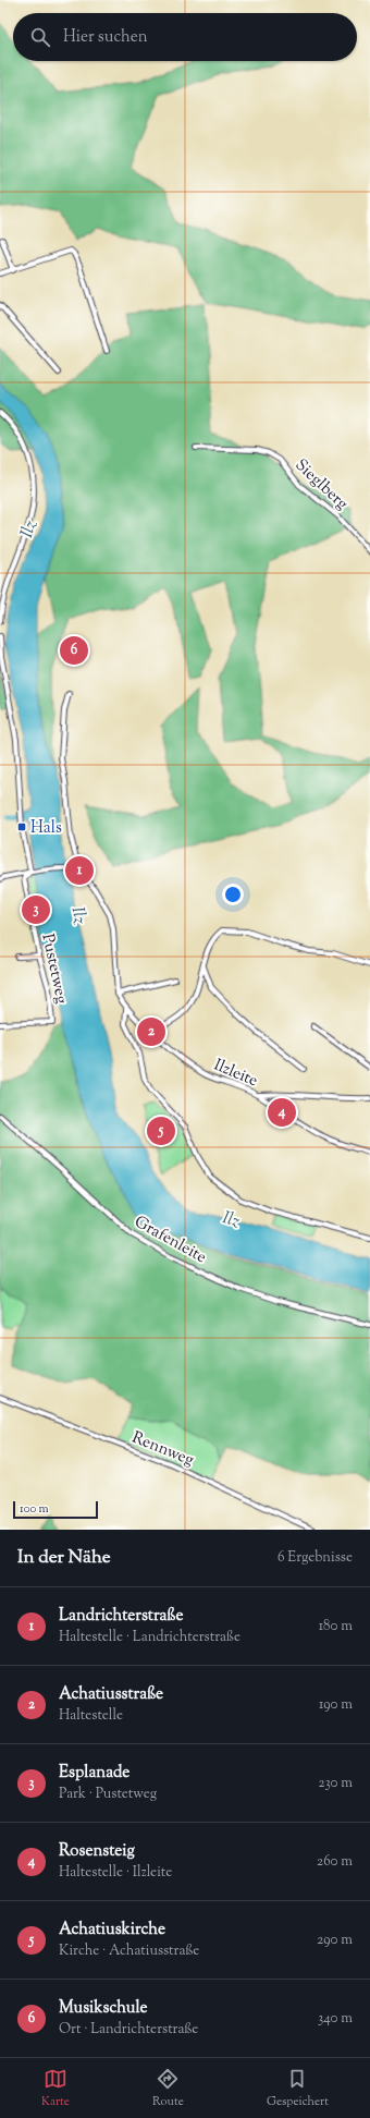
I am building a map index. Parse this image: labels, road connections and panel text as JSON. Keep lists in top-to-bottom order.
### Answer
{
  "streets": {
    "street": [
      "Sieglberg",
      "Pustetweg",
      "Ilzleite",
      "Grafenleite",
      "Rennweg"
    ]
  },
  "water": ["Ilz"],
  "places": {
    "transit": ["Hals"]
  },
  "scale_bar": "100 m",
  "page": {
    "search": "Hier suchen",
    "pins": [
      "6",
      "1",
      "3",
      "2",
      "4",
      "5"
    ],
    "scale": "100 m",
    "heading": ["In der Nähe", "6 Ergebnisse"],
    "list": [
      {
        "mark": "1",
        "name": "Landrichterstraße",
        "note": "Haltestelle · Landrichterstraße",
        "value": "180 m"
      },
      {
        "mark": "2",
        "name": "Achatiusstraße",
        "note": "Haltestelle",
        "value": "190 m"
      },
      {
        "mark": "3",
        "name": "Esplanade",
        "note": "Park · Pustetweg",
        "value": "230 m"
      },
      {
        "mark": "4",
        "name": "Rosensteig",
        "note": "Haltestelle · Ilzleite",
        "value": "260 m"
      },
      {
        "mark": "5",
        "name": "Achatiuskirche",
        "note": "Kirche · Achatiusstraße",
        "value": "290 m"
      },
      {
        "mark": "6",
        "name": "Musikschule",
        "note": "Ort · Landrichterstraße",
        "value": "340 m"
      }
    ],
    "nav": ["Karte", "Route", "Gespeichert"]
  }
}
